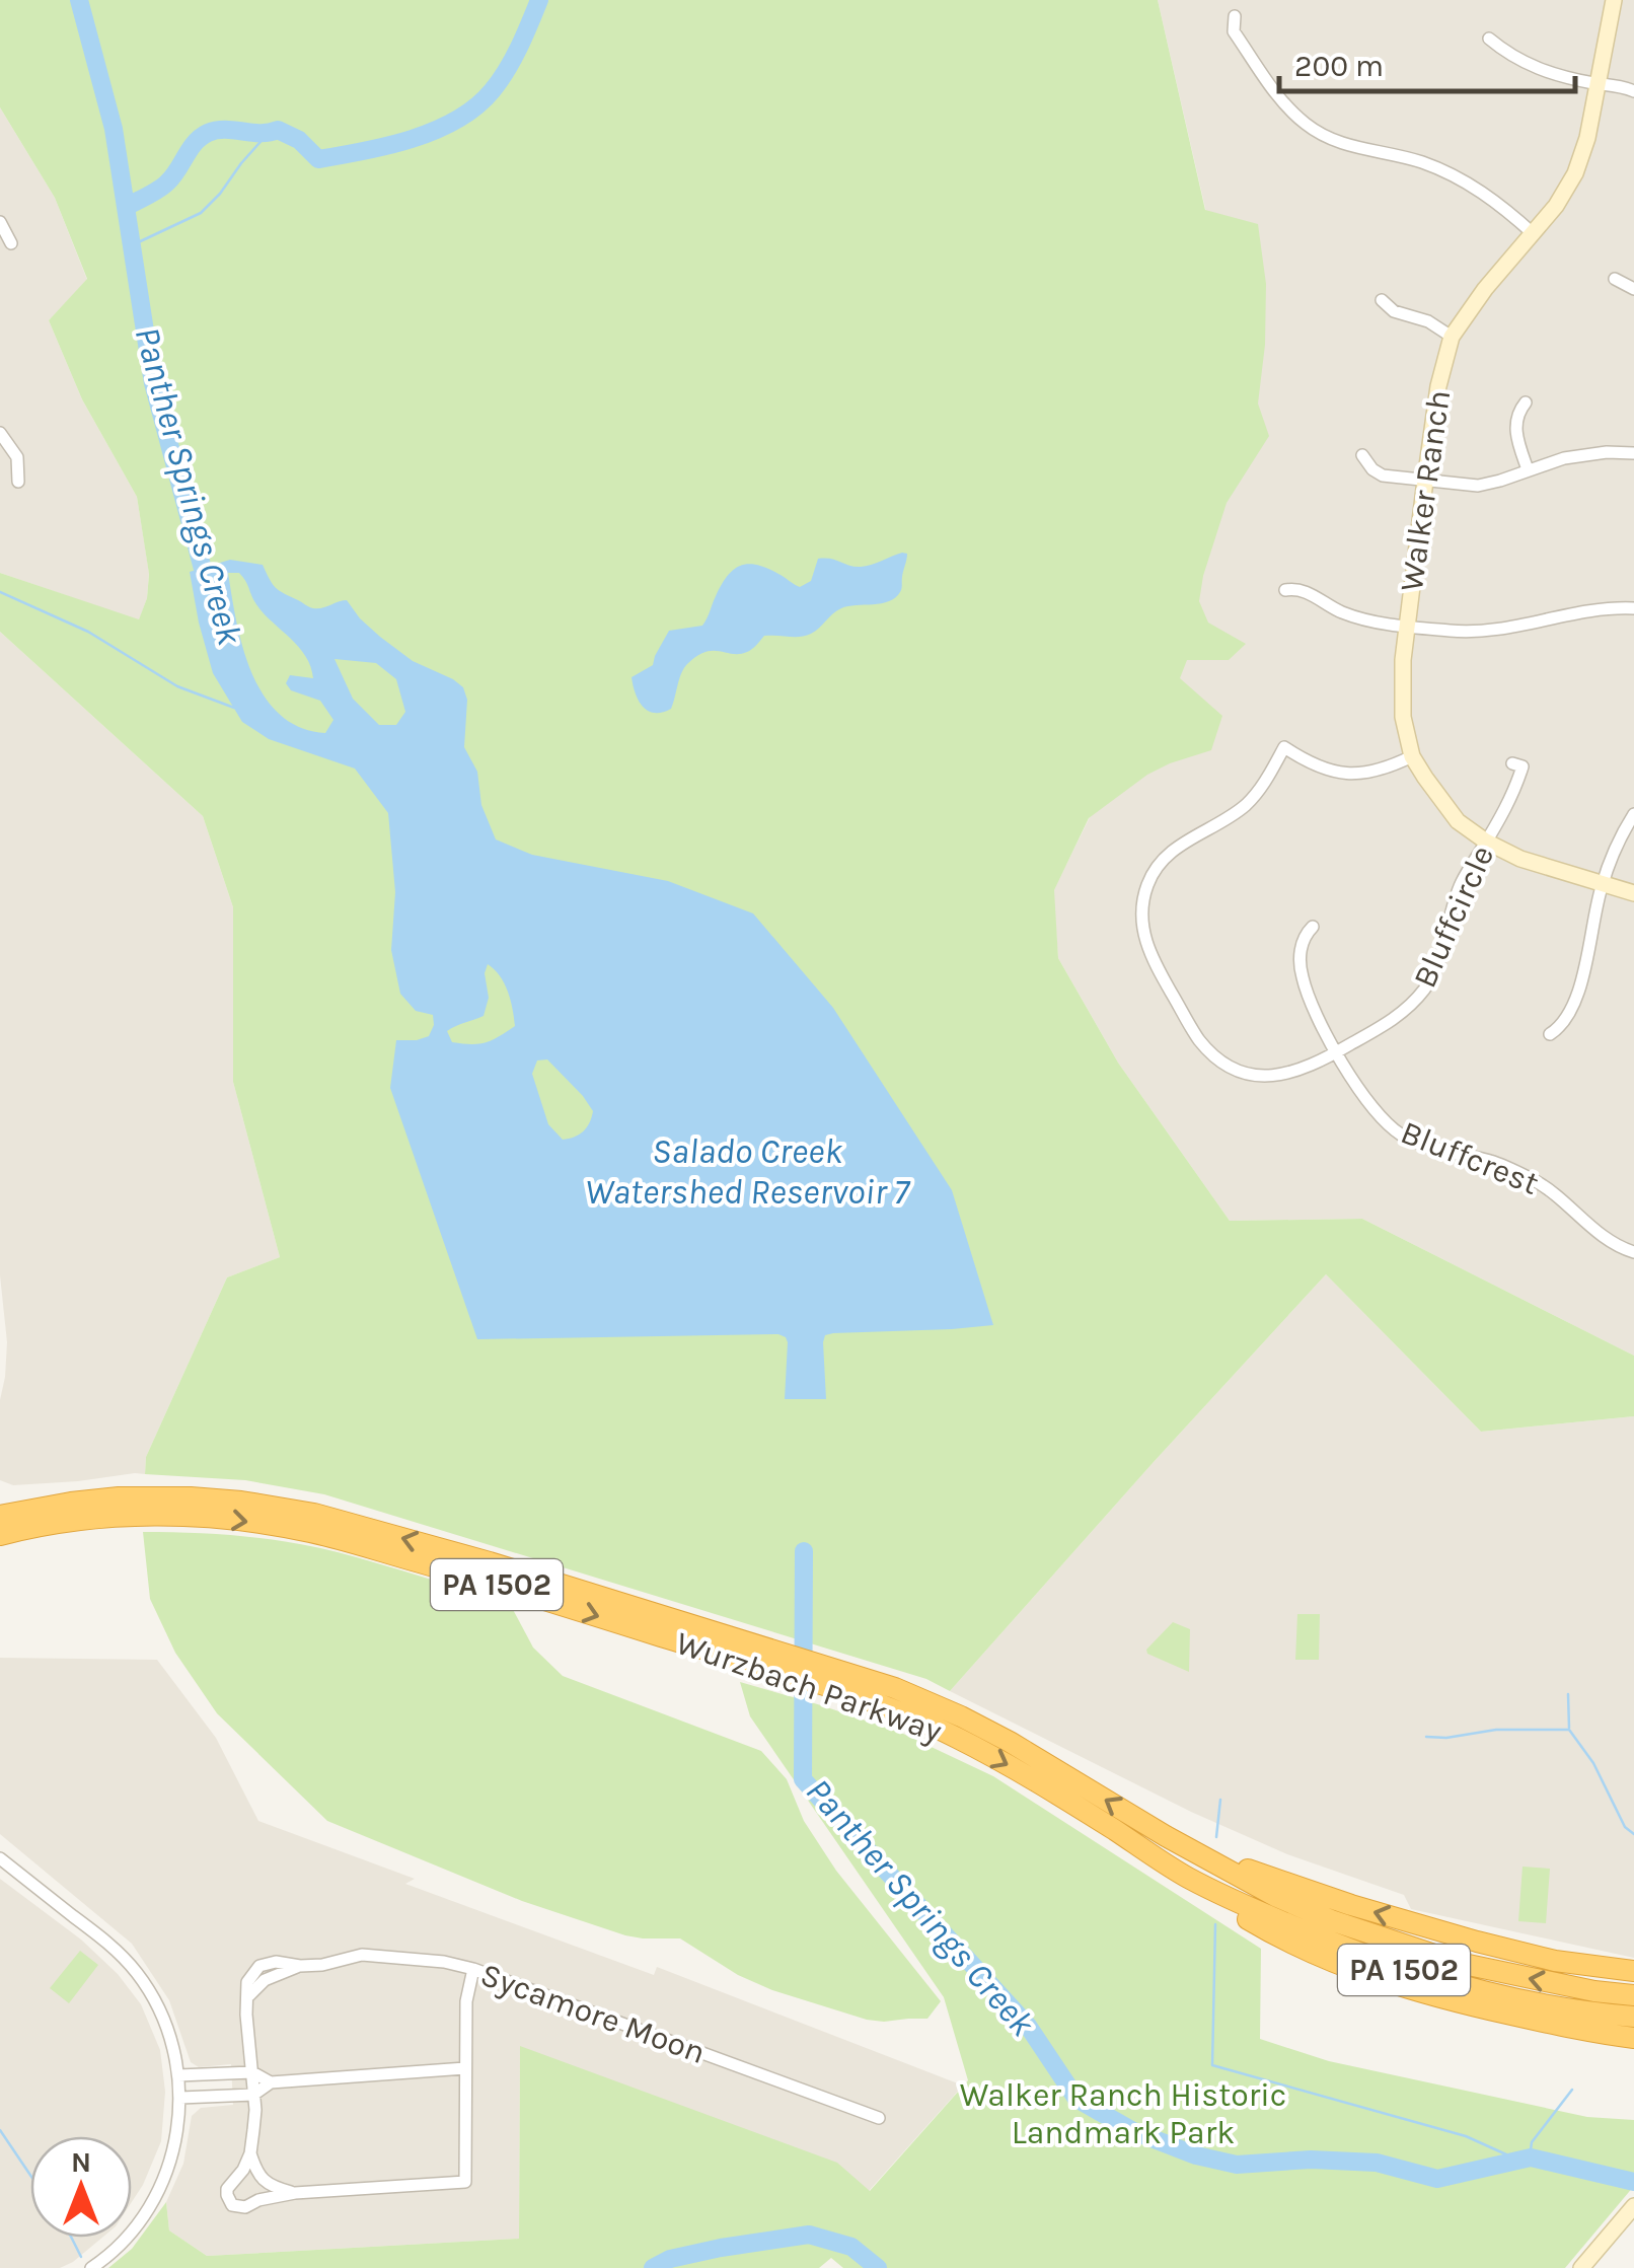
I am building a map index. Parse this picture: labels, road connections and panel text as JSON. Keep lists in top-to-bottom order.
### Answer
{
  "streets": {
    "highway": ["PA 1502", "Wurzbach Parkway"],
    "street": [
      "Walker Ranch",
      "Bluffcircle",
      "Bluffcrest",
      "Sycamore Moon"
    ]
  },
  "crossings": [
    ["Walker Ranch", "Bluffcircle"],
    ["Bluffcircle", "Bluffcrest"]
  ],
  "water": ["Panther Springs Creek", "Salado Creek Watershed Reservoir 7"],
  "parks": ["Walker Ranch Historic Landmark Park"],
  "scale_bar": "200 m",
  "north": "top"
}
